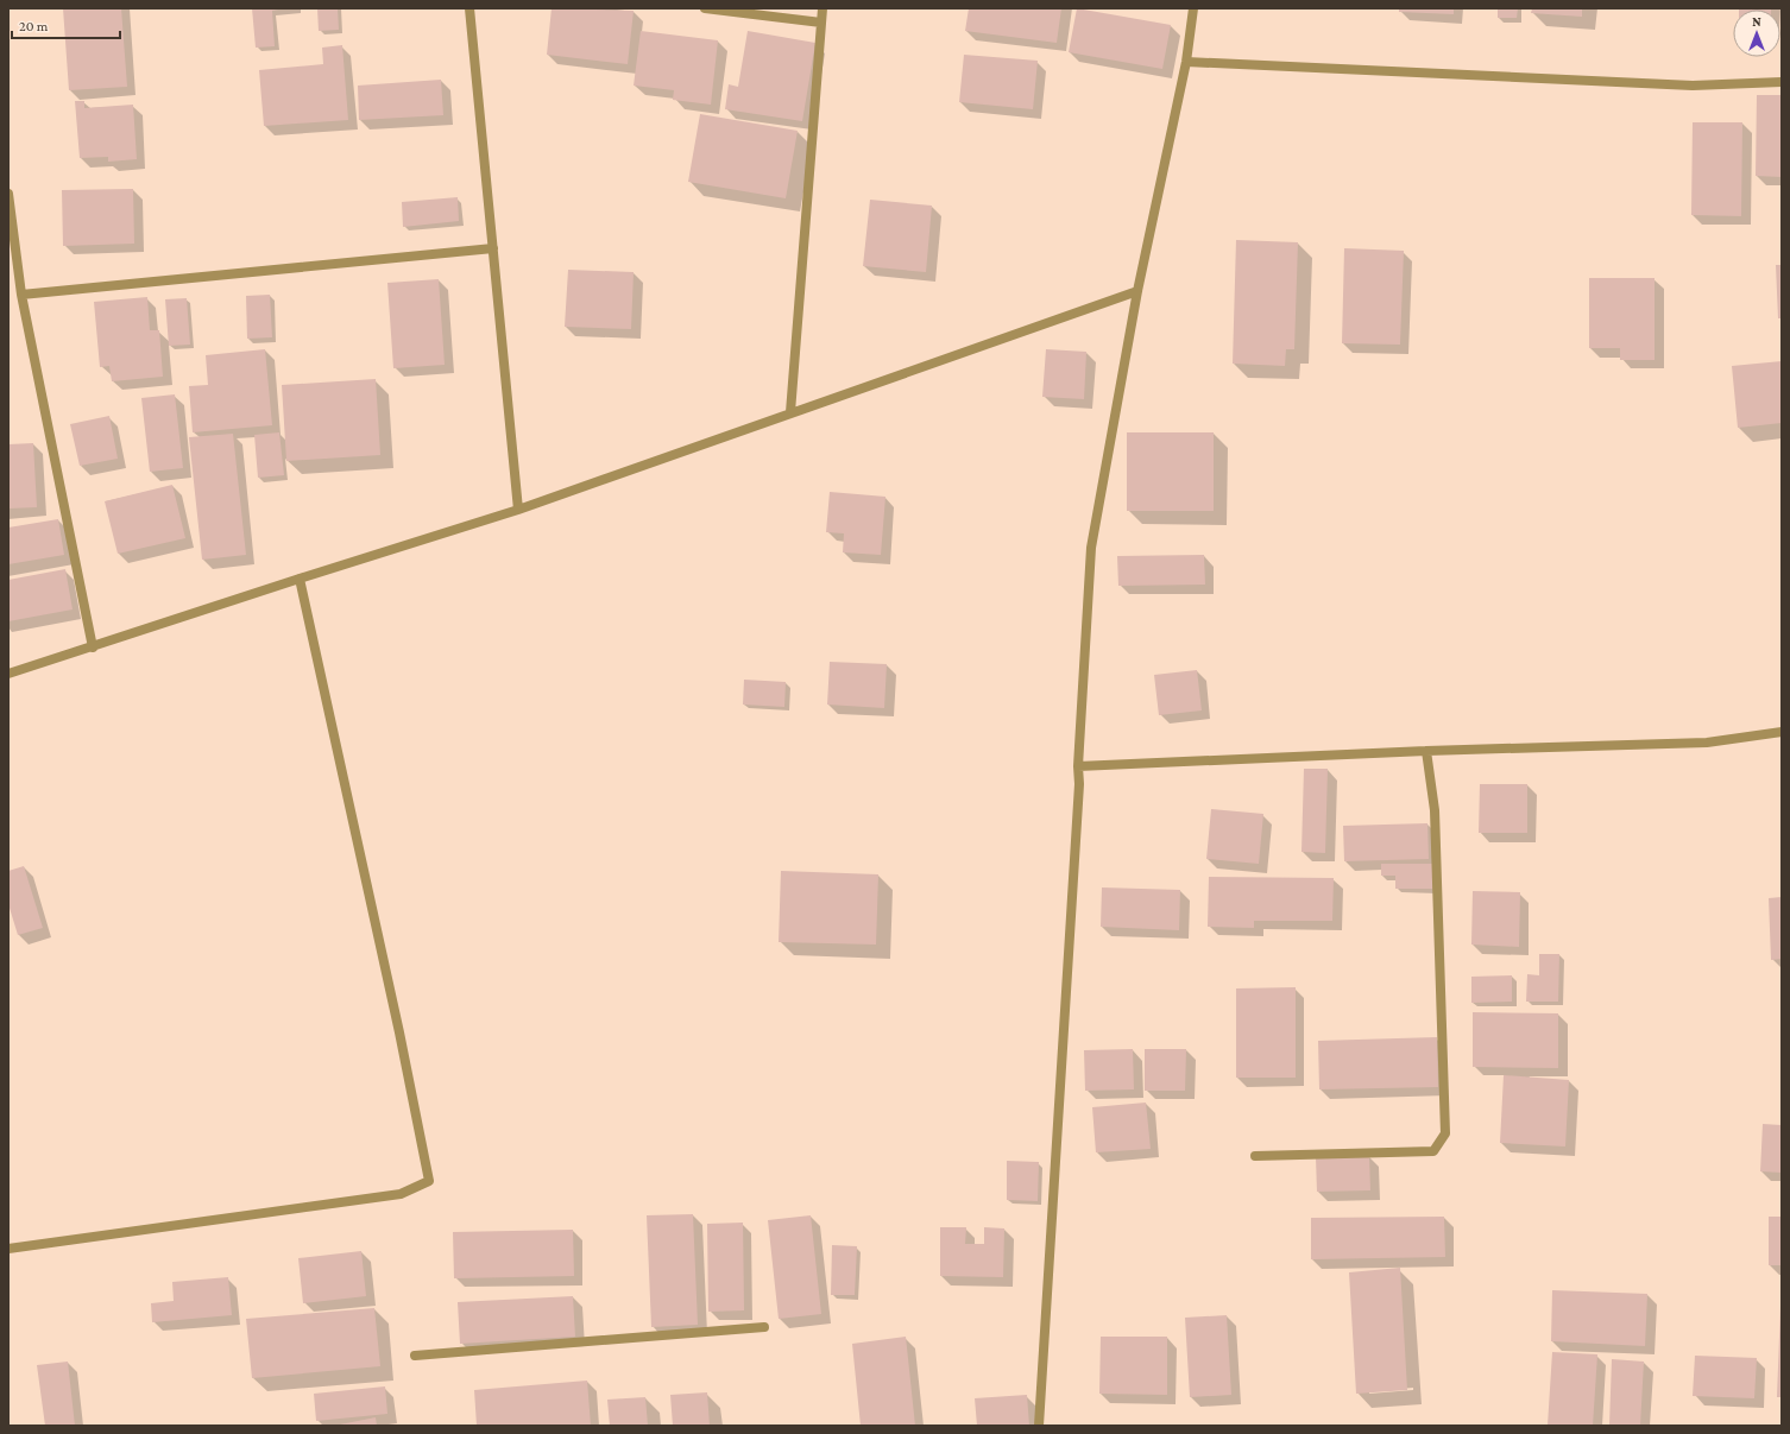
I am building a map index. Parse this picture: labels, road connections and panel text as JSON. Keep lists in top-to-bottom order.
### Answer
{
  "scale_bar": "20 m",
  "north": "top"
}
